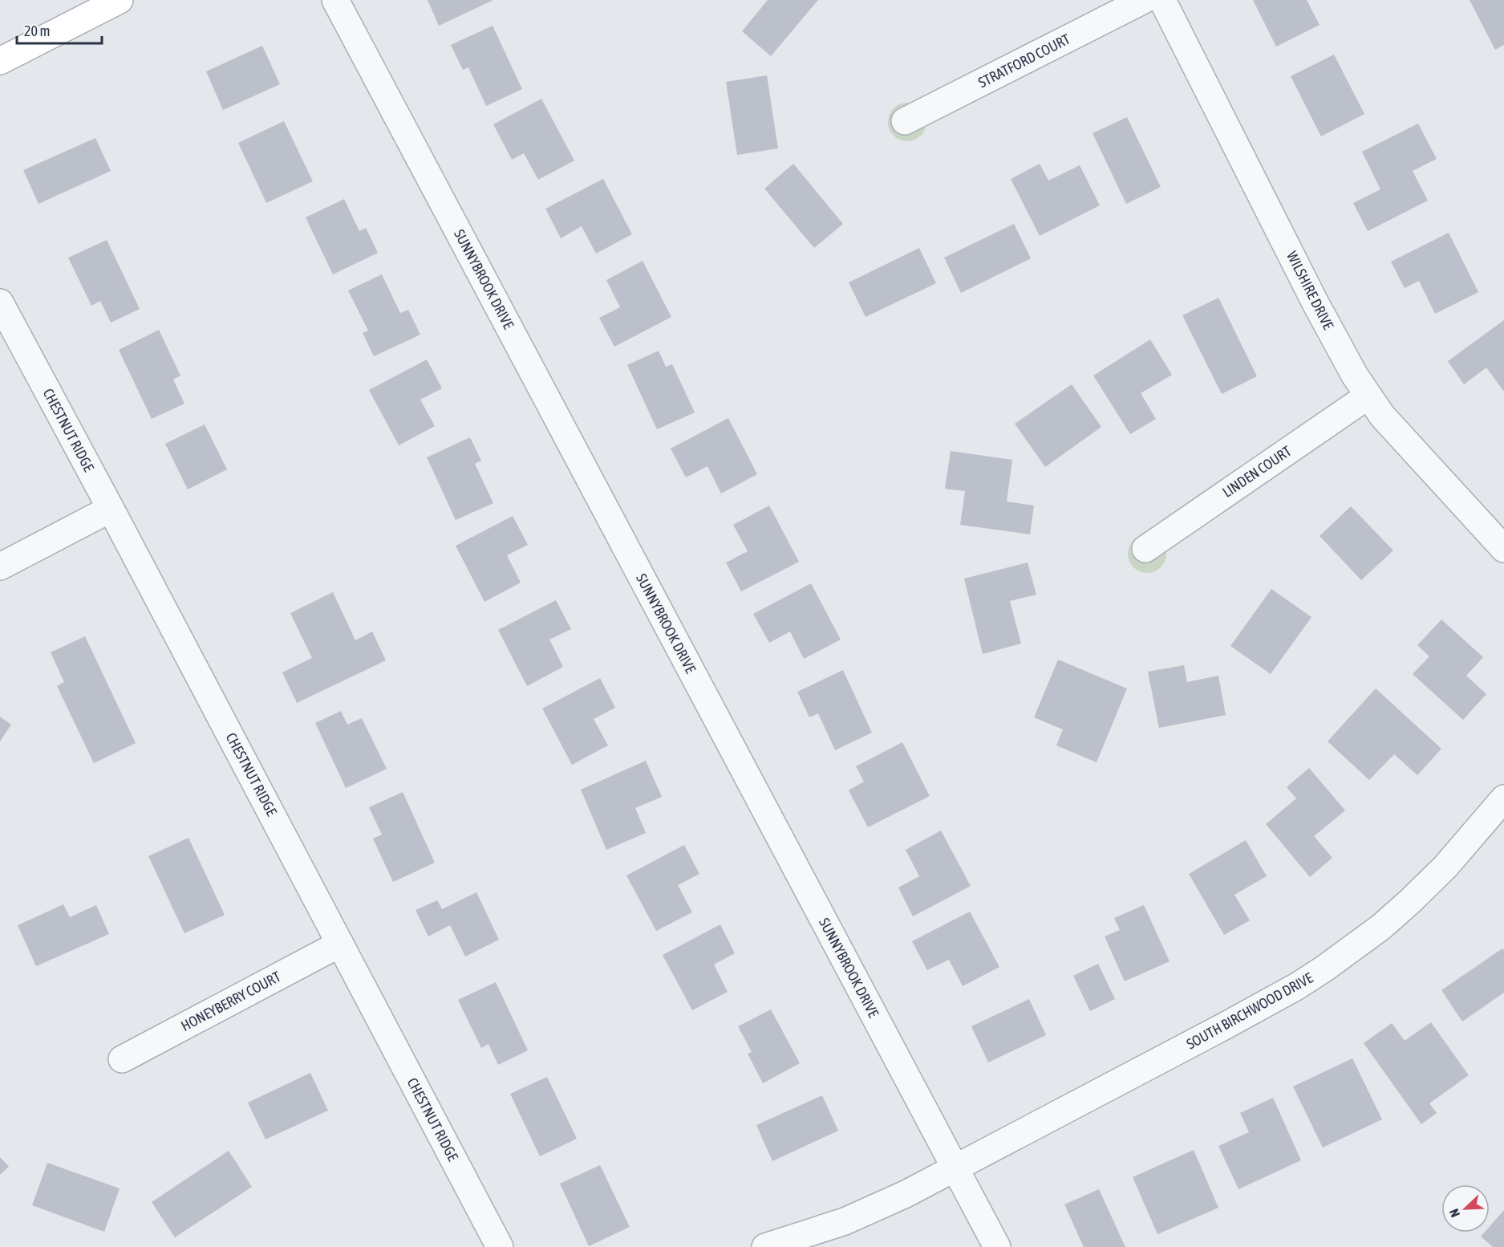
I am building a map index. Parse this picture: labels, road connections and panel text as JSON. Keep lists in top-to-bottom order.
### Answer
{
  "streets": {
    "street": [
      "STRATFORD COURT",
      "SUNNYBROOK DRIVE",
      "WILSHIRE DRIVE",
      "CHESTNUT RIDGE",
      "LINDEN COURT",
      "HONEYBERRY COURT",
      "SOUTH BIRCHWOOD DRIVE"
    ]
  },
  "crossings": [
    ["SUNNYBROOK DRIVE", "SOUTH BIRCHWOOD DRIVE"],
    ["WILSHIRE DRIVE", "LINDEN COURT"],
    ["CHESTNUT RIDGE", "HONEYBERRY COURT"]
  ],
  "scale_bar": "20 m",
  "north": "bottom left"
}
